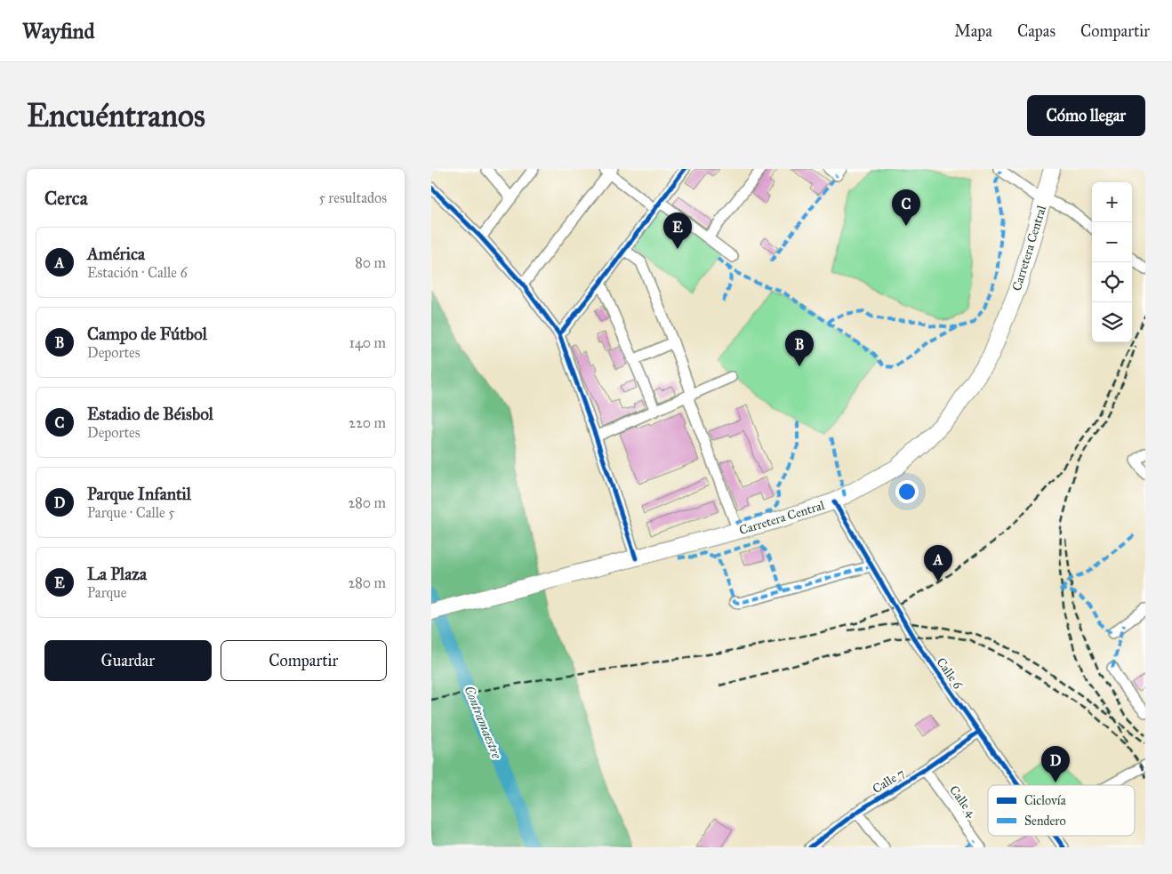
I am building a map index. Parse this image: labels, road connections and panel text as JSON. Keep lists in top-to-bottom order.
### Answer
{
  "streets": {
    "highway": ["Carretera Central"],
    "street": ["Calle 6", "Calle 7", "Calle 4"]
  },
  "crossings": [
    ["Carretera Central", "Calle 6"],
    ["Calle 6", "Calle 7"],
    ["Calle 7", "Calle 4"]
  ],
  "water": ["Contramaestre"],
  "legend": ["Ciclovía", "Sendero"],
  "page": {
    "header": "Wayfind",
    "nav": ["Mapa", "Capas", "Compartir"],
    "buttons": [
      "Cómo llegar",
      ["Guardar", "Compartir"]
    ],
    "title": "Encuéntranos",
    "heading": ["Cerca", "5 resultados"],
    "map_buttons": ["+", "−"],
    "pins": [
      "C",
      "E",
      "B",
      "A",
      "D"
    ],
    "list": [
      {
        "mark": "A",
        "name": "América",
        "note": "Estación · Calle 6",
        "value": "80 m"
      },
      {
        "mark": "B",
        "name": "Campo de Fútbol",
        "note": "Deportes",
        "value": "140 m"
      },
      {
        "mark": "C",
        "name": "Estadio de Béisbol",
        "note": "Deportes",
        "value": "220 m"
      },
      {
        "mark": "D",
        "name": "Parque Infantil",
        "note": "Parque · Calle 5",
        "value": "280 m"
      },
      {
        "mark": "E",
        "name": "La Plaza",
        "note": "Parque",
        "value": "280 m"
      }
    ]
  }
}
